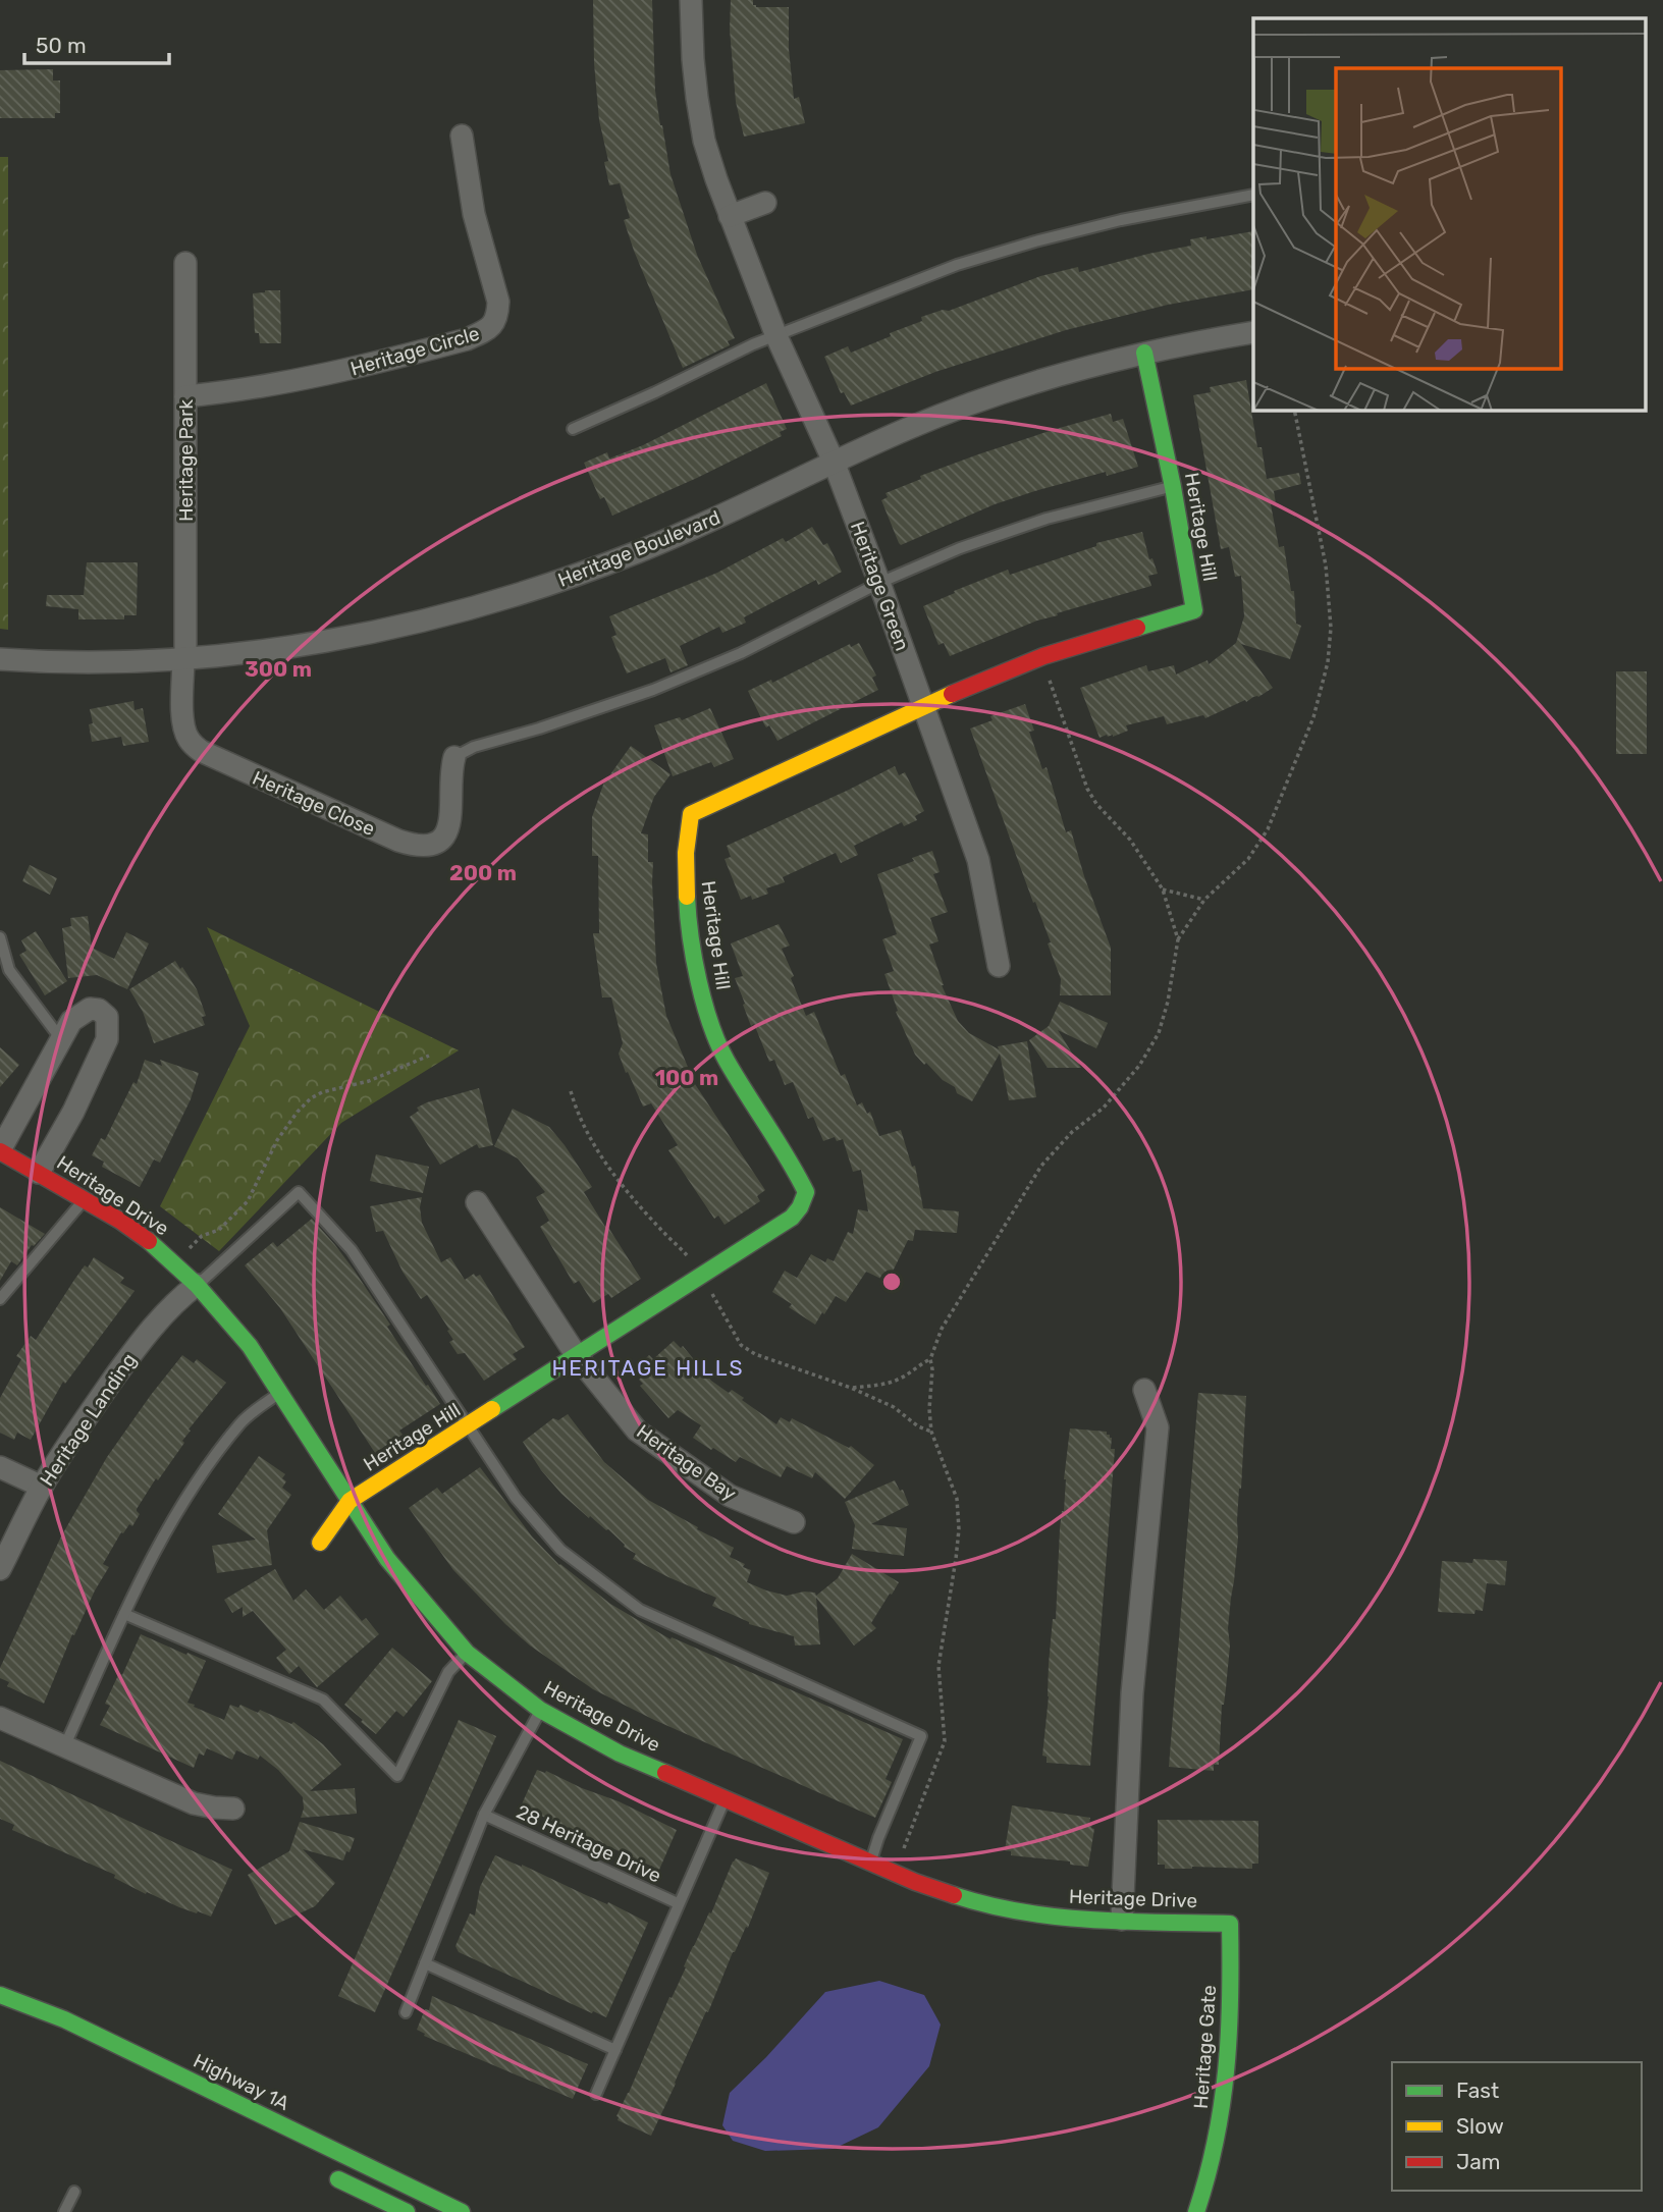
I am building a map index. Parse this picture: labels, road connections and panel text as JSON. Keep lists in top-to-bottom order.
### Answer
{
  "streets": {
    "street": [
      "Heritage Circle",
      "Heritage Park",
      "Heritage Hill",
      "Heritage Boulevard",
      "Heritage Green",
      "Heritage Close",
      "Heritage Drive",
      "Heritage Landing",
      "Heritage Bay",
      "Heritage Gate",
      "Highway 1A"
    ],
    "lane": ["28 Heritage Drive"]
  },
  "crossings": [
    ["Heritage Circle", "Heritage Park"],
    ["Heritage Park", "Heritage Boulevard"],
    ["Heritage Park", "Heritage Close"],
    ["Heritage Hill", "Heritage Boulevard"],
    ["Heritage Hill", "Heritage Green"],
    ["Heritage Hill", "Heritage Drive"],
    ["Heritage Hill", "Heritage Bay"],
    ["Heritage Boulevard", "Heritage Green"],
    ["Heritage Boulevard", "Heritage Close"],
    ["Heritage Drive", "Heritage Landing"],
    ["Heritage Drive", "28 Heritage Drive"],
    ["Heritage Drive", "Heritage Gate"]
  ],
  "districts": ["HERITAGE HILLS"],
  "legend": ["Fast", "Slow", "Jam"],
  "scale_bar": "50 m",
  "rings": ["300 m", "200 m", "100 m"]
}
